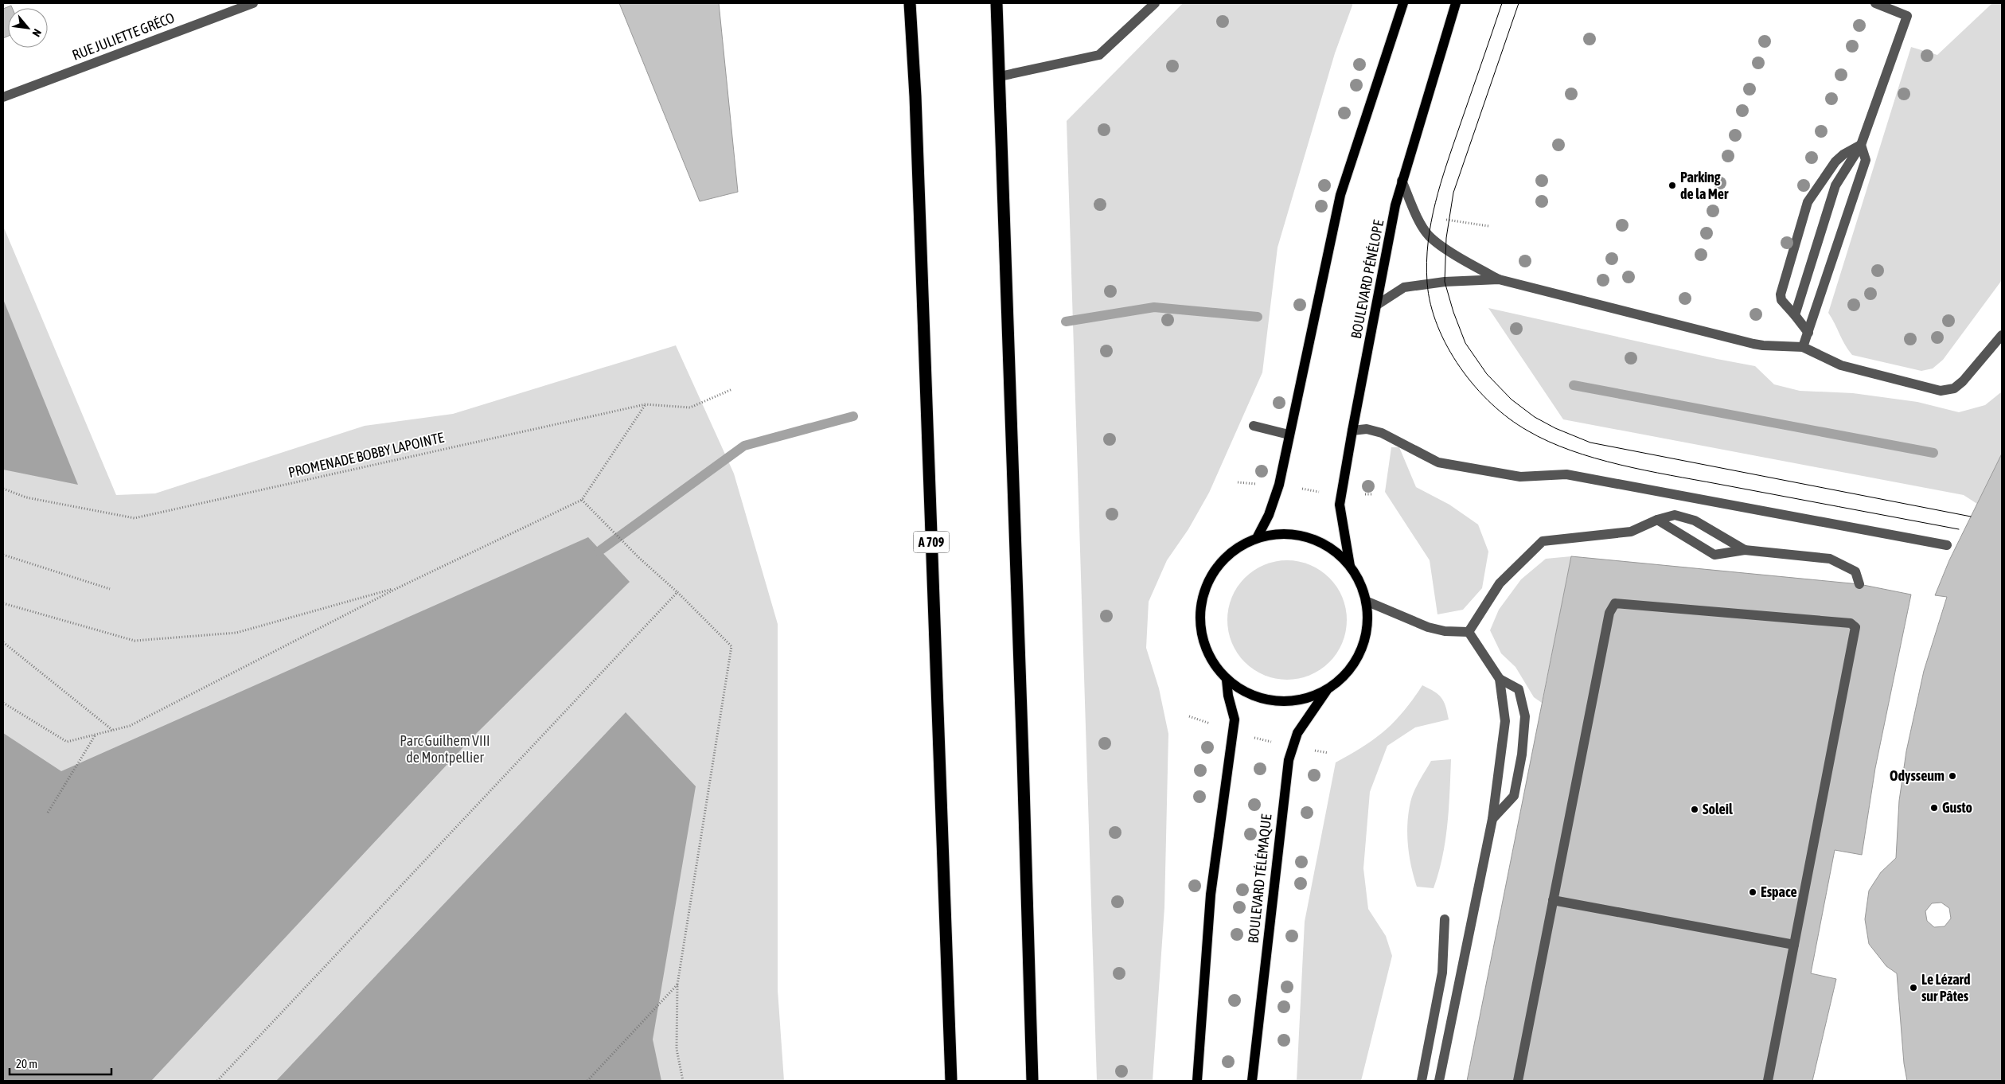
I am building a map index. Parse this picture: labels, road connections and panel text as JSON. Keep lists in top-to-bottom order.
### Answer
{
  "streets": {
    "highway": ["A 709"],
    "main road": ["BOULEVARD PÉNÉLOPE", "BOULEVARD TÉLÉMAQUE"],
    "street": ["RUE JULIETTE GRÉCO"],
    "path": ["PROMENADE BOBBY LAPOINTE"]
  },
  "parks": ["Parc Guilhem VIII de Montpellier"],
  "places": [
    "Parking de la Mer",
    "Odysseum",
    "Gusto",
    "Soleil",
    "Espace",
    "Le Lézard sur Pâtes"
  ],
  "scale_bar": "20 m",
  "north": "bottom right"
}
